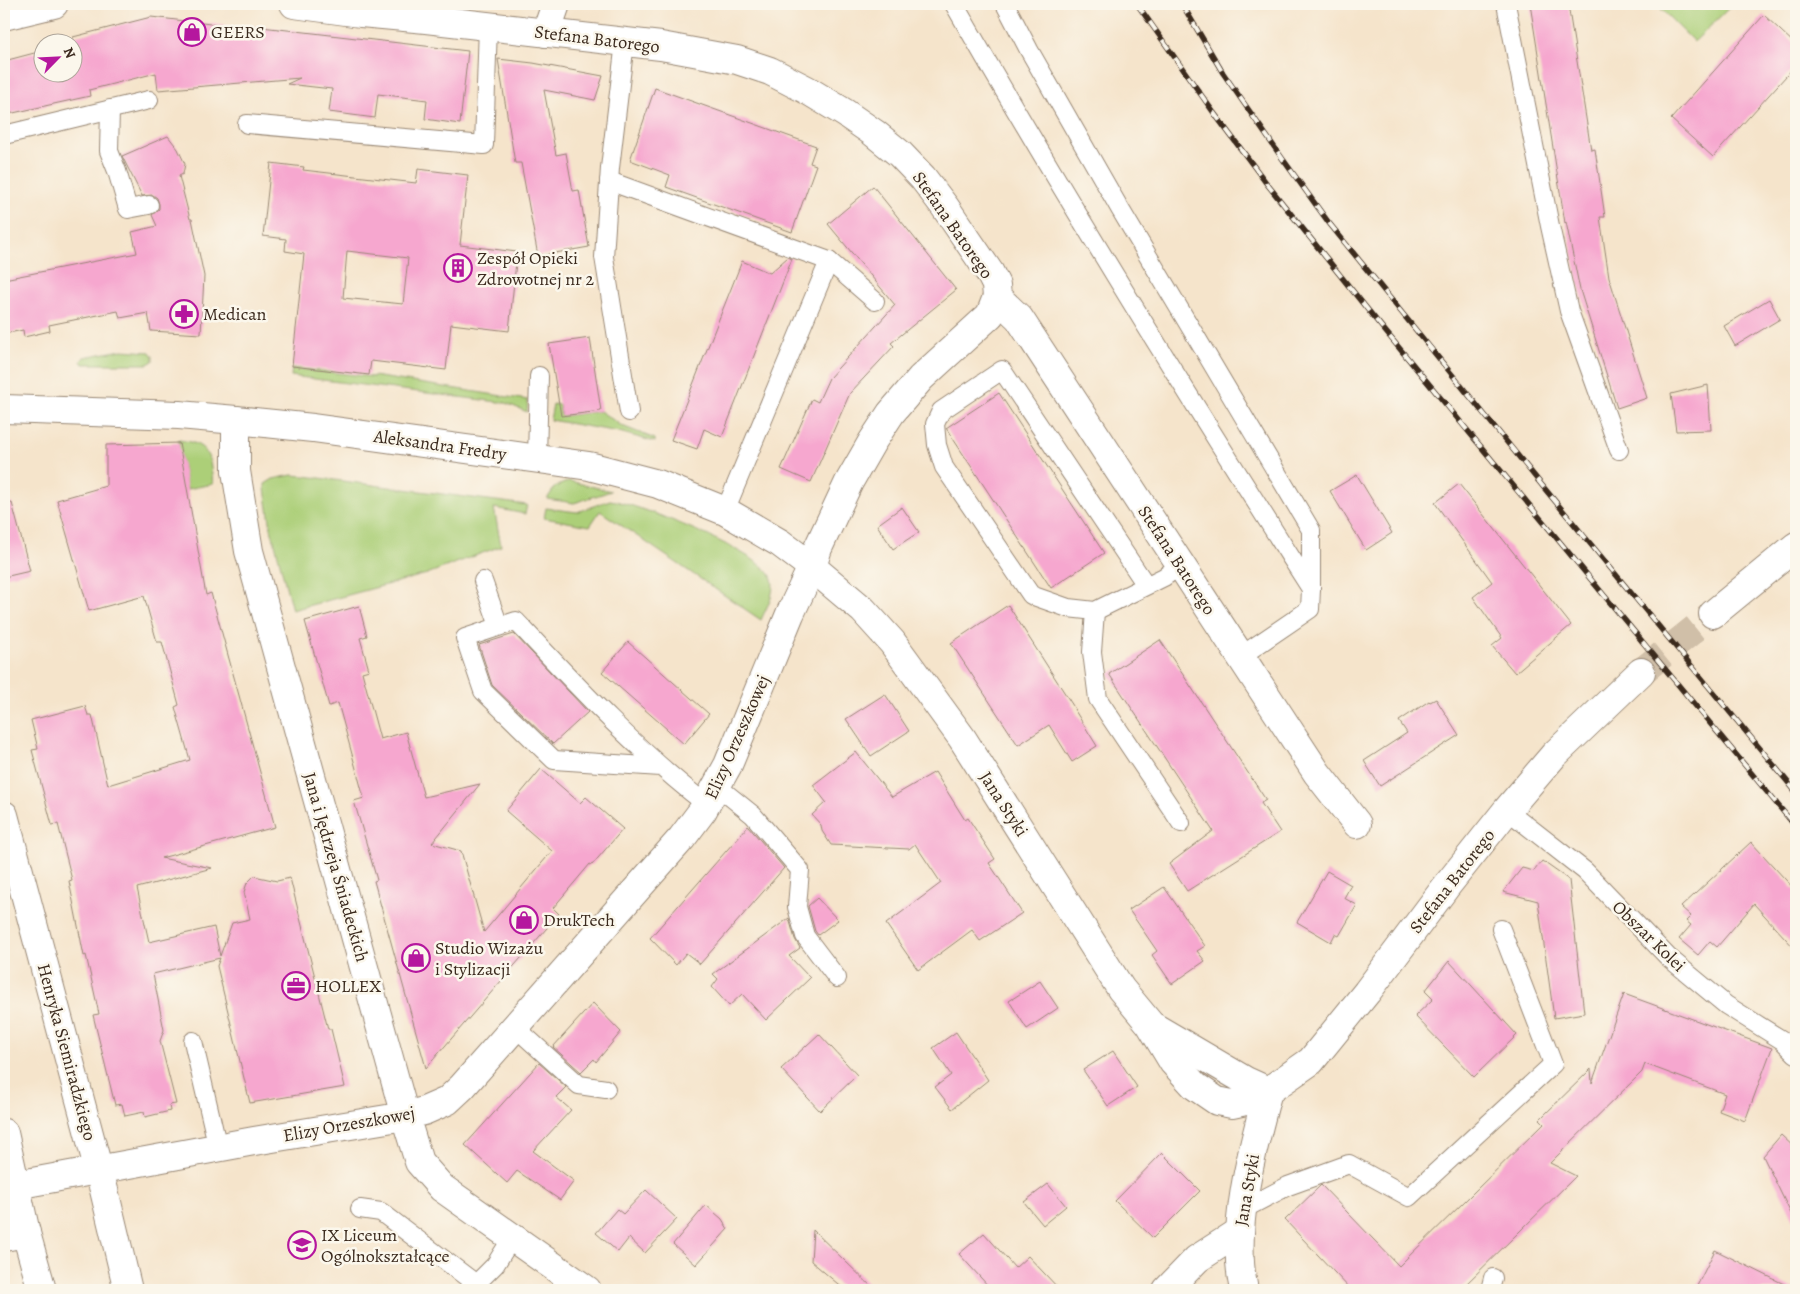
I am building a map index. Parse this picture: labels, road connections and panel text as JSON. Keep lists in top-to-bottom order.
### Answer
{
  "streets": {
    "street": [
      "Stefana Batorego",
      "Aleksandra Fredry",
      "Elizy Orzeszkowej",
      "Jana Styki",
      "Jana i Jędrzeja Śniadeckich",
      "Henryka Siemiradzkiego"
    ],
    "lane": ["Obszar Kolei"]
  },
  "crossings": [
    ["Stefana Batorego", "Elizy Orzeszkowej"],
    ["Stefana Batorego", "Jana Styki"],
    ["Stefana Batorego", "Obszar Kolei"],
    ["Aleksandra Fredry", "Elizy Orzeszkowej"],
    ["Aleksandra Fredry", "Jana Styki"],
    ["Aleksandra Fredry", "Jana i Jędrzeja Śniadeckich"],
    ["Elizy Orzeszkowej", "Jana i Jędrzeja Śniadeckich"],
    ["Elizy Orzeszkowej", "Henryka Siemiradzkiego"]
  ],
  "places": {
    "shop": ["GEERS", "DrukTech", "Studio Wizażu i Stylizacji"],
    "building": ["Zespół Opieki Zdrowotnej nr 2"],
    "pharmacy": ["Medican"],
    "office": ["HOLLEX"],
    "school or university": ["IX Liceum Ogólnokształcące"]
  },
  "north": "top right"
}
